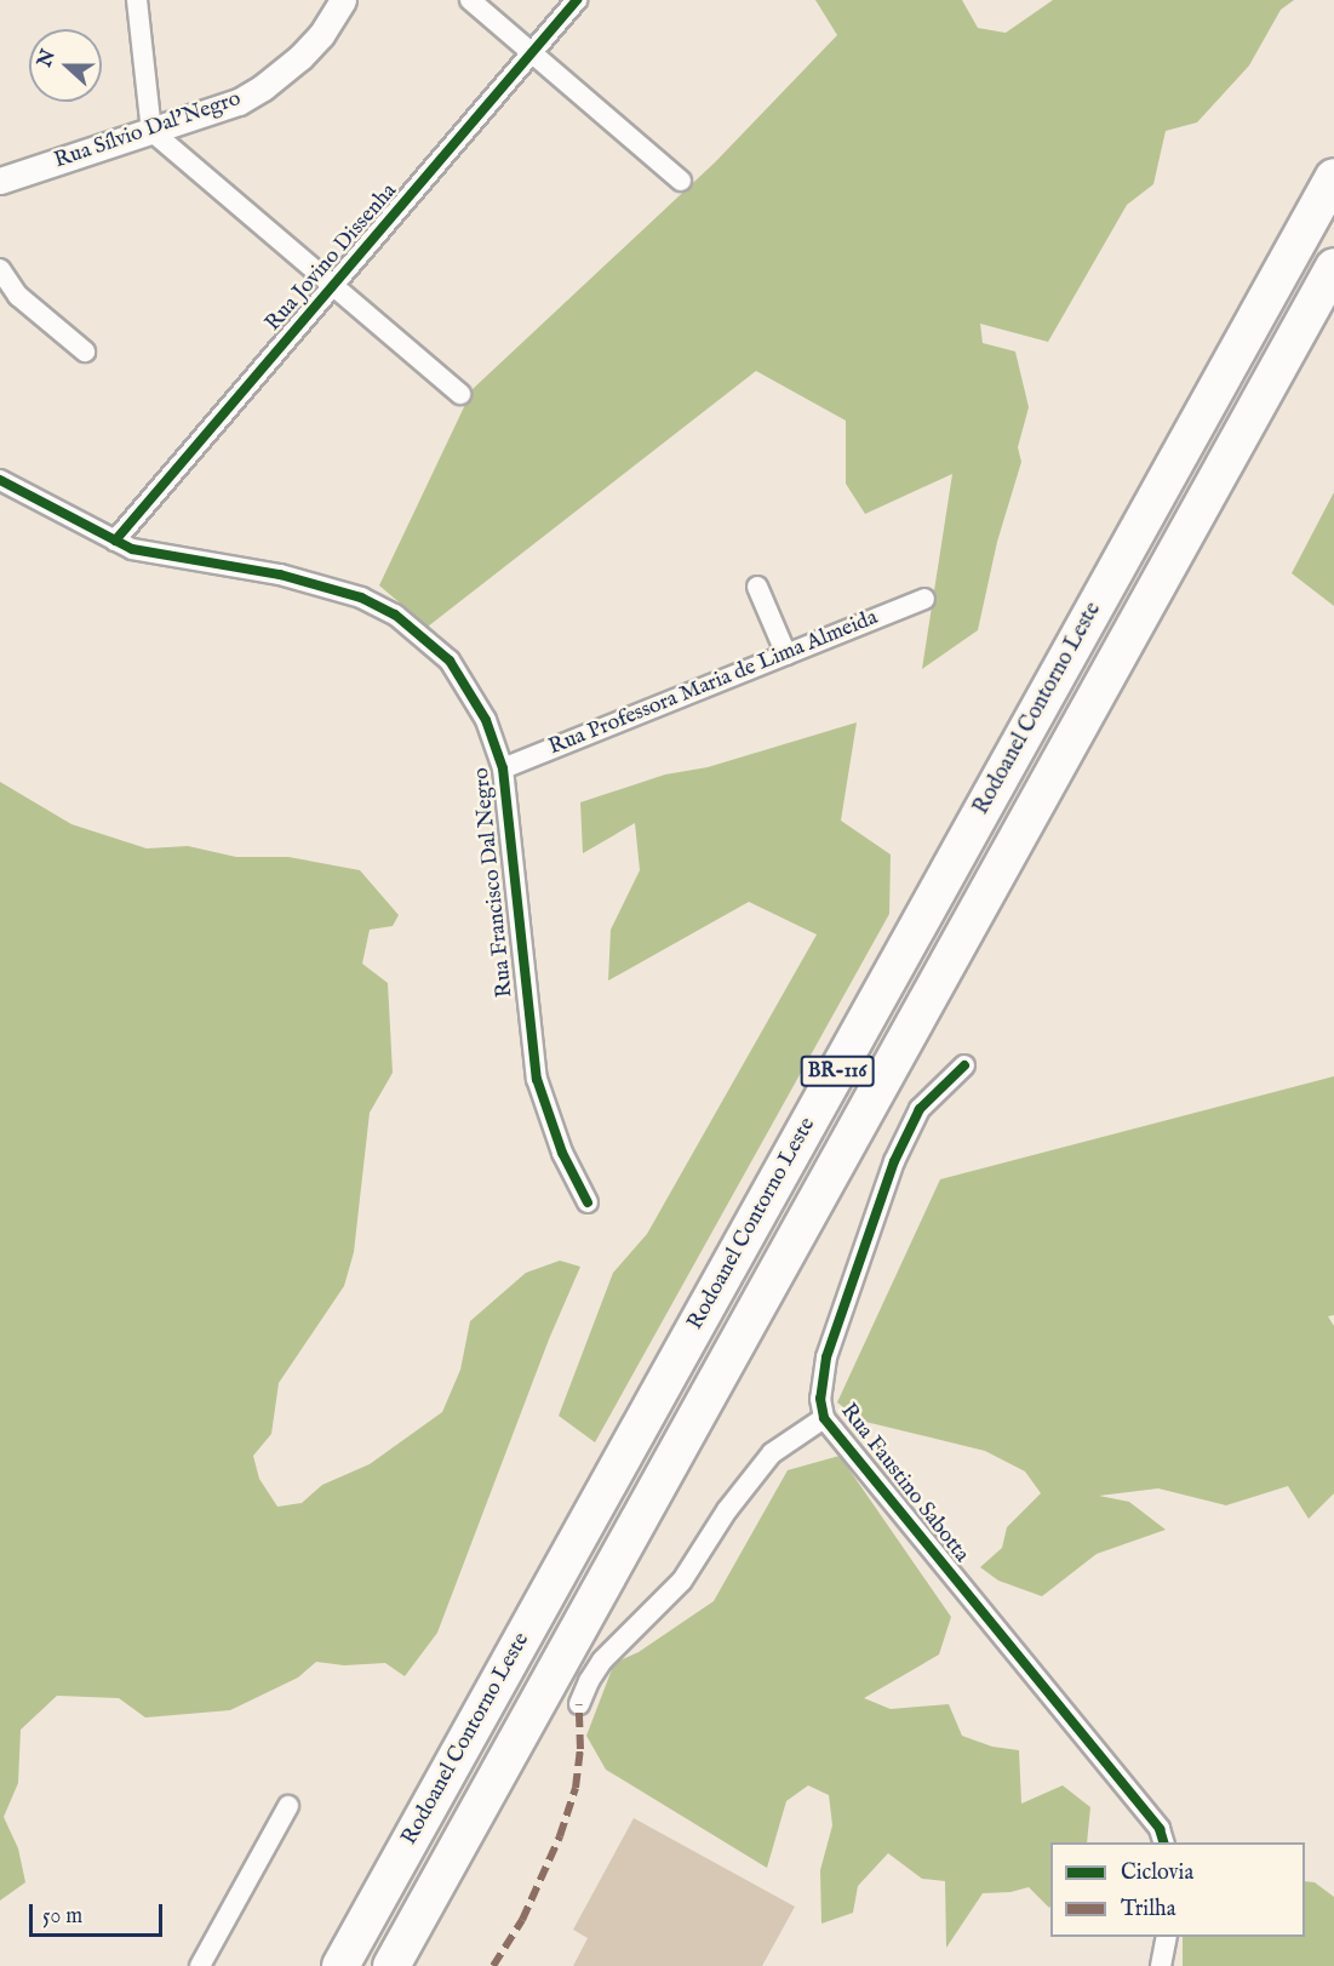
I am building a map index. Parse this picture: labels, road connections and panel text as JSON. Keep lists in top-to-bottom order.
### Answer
{
  "streets": {
    "highway": ["Rodoanel Contorno Leste", "BR-116"],
    "street": [
      "Rua Sílvio Dal'Negro",
      "Rua Jovino Dissenha",
      "Rua Professora Maria de Lima Almeida",
      "Rua Francisco Dal Negro",
      "Rua Faustino Sabotta"
    ]
  },
  "crossings": [
    ["Rua Jovino Dissenha", "Rua Francisco Dal Negro"],
    ["Rua Professora Maria de Lima Almeida", "Rua Francisco Dal Negro"]
  ],
  "legend": ["Ciclovia", "Trilha"],
  "scale_bar": "50 m",
  "north": "left"
}
